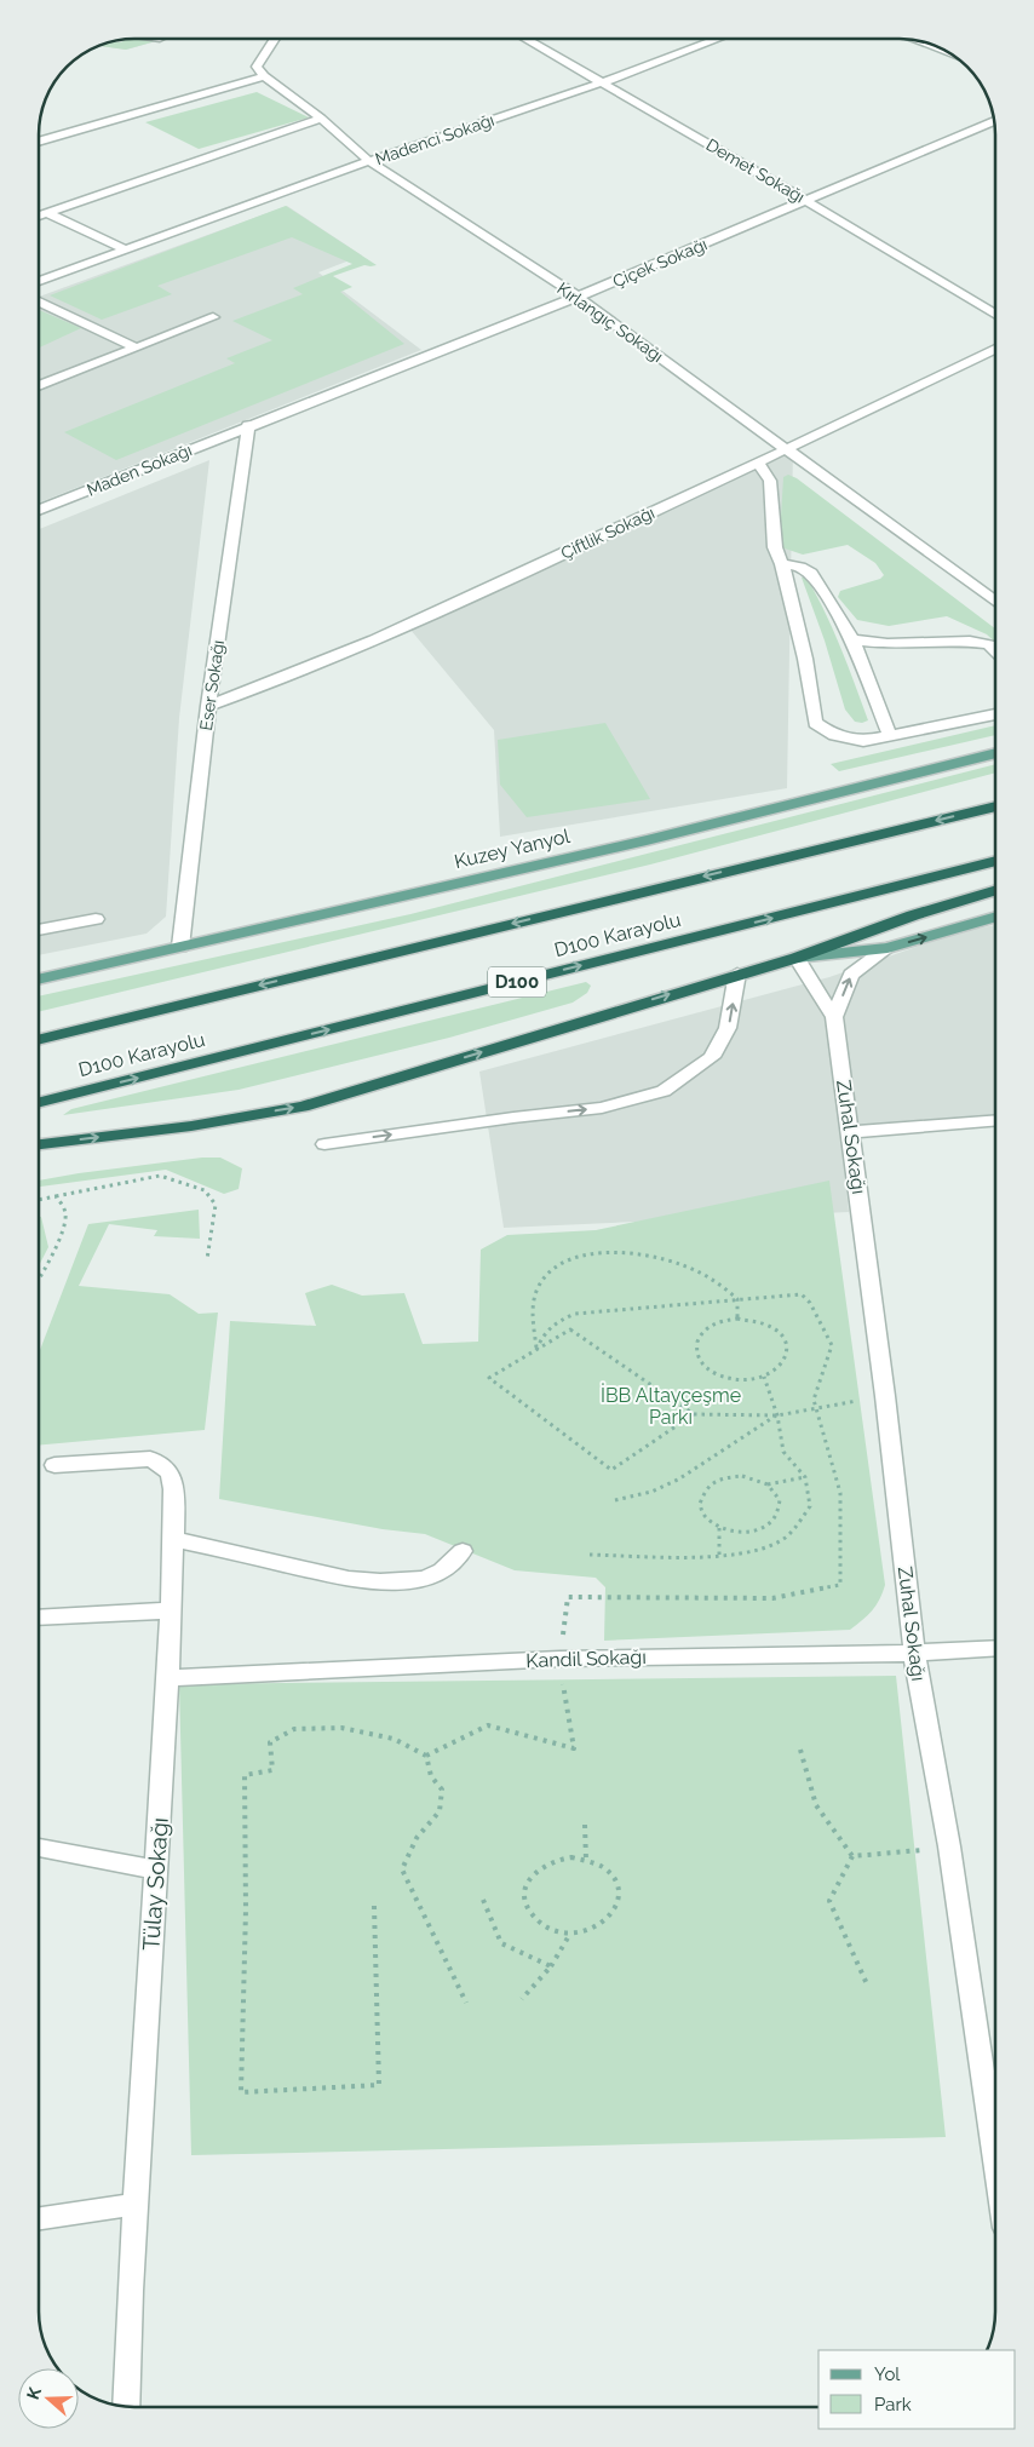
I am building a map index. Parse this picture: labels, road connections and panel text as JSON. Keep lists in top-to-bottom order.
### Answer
{
  "streets": {
    "highway": ["D100 Karayolu", "D100"],
    "main road": ["Kuzey Yanyol"],
    "street": [
      "Madenci Sokağı",
      "Demet Sokağı",
      "Çiçek Sokağı",
      "Kırlangıç Sokağı",
      "Maden Sokağı",
      "Çiftlik Sokağı",
      "Eser Sokağı",
      "Zuhal Sokağı",
      "Kandil Sokağı",
      "Tülay Sokağı"
    ]
  },
  "crossings": [
    ["Madenci Sokağı", "Demet Sokağı"],
    ["Madenci Sokağı", "Kırlangıç Sokağı"],
    ["Demet Sokağı", "Çiçek Sokağı"],
    ["Çiçek Sokağı", "Kırlangıç Sokağı"],
    ["Çiçek Sokağı", "Maden Sokağı"],
    ["Çiçek Sokağı", "Eser Sokağı"],
    ["Kırlangıç Sokağı", "Çiftlik Sokağı"],
    ["Maden Sokağı", "Eser Sokağı"],
    ["Çiftlik Sokağı", "Eser Sokağı"],
    ["Eser Sokağı", "Kuzey Yanyol"],
    ["Zuhal Sokağı", "Kandil Sokağı"],
    ["Kandil Sokağı", "Tülay Sokağı"]
  ],
  "parks": ["İBB Altayçeşme Parkı"],
  "legend": ["Yol", "Park"],
  "north": "left"
}
